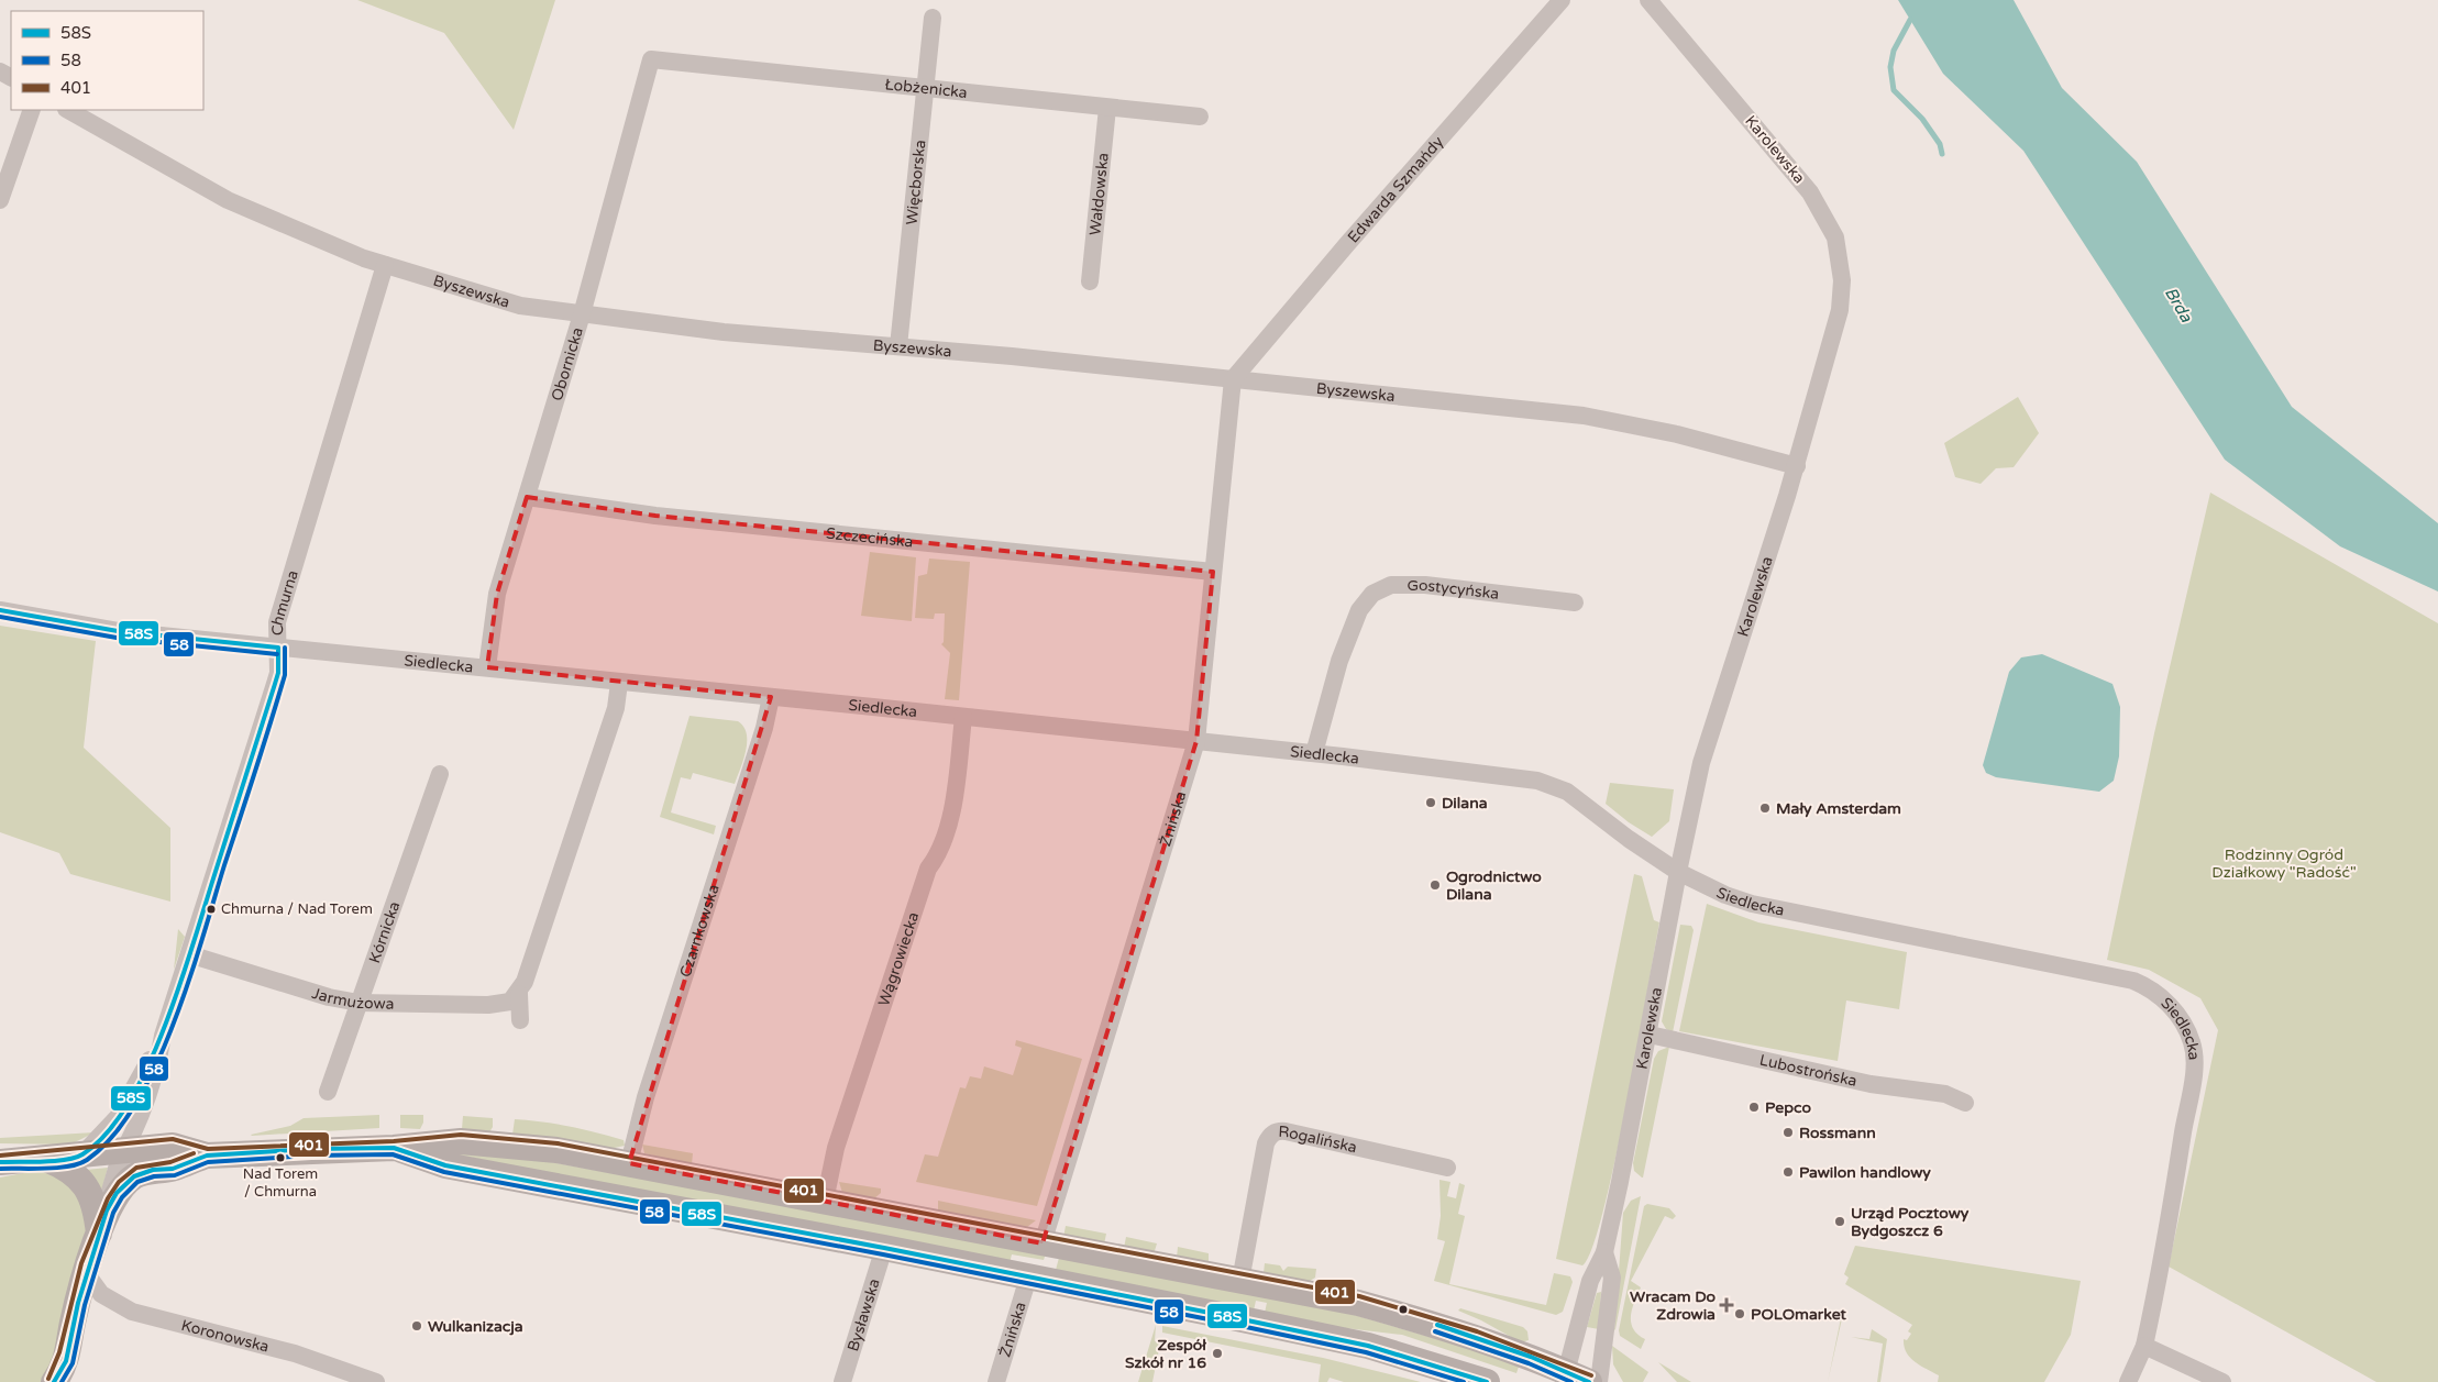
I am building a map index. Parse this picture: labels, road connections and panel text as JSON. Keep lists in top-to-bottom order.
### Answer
{
  "streets": {
    "street": [
      "Łobżenicka",
      "Karolewska",
      "Więcborska",
      "Edwarda Szmańdy",
      "Wałdowska",
      "Byszewska",
      "Obornicka",
      "Szczecińska",
      "Gostycyńska",
      "Chmurna",
      "Siedlecka",
      "Żnińska",
      "Czarnkowska",
      "Kórnicka",
      "Wągrowiecka",
      "Jarmużowa",
      "Lubostrońska",
      "Rogalińska",
      "Bysławska",
      "Koronowska"
    ]
  },
  "crossings": [
    ["Łobżenicka", "Więcborska"],
    ["Łobżenicka", "Wałdowska"],
    ["Łobżenicka", "Obornicka"],
    ["Karolewska", "Byszewska"],
    ["Karolewska", "Siedlecka"],
    ["Karolewska", "Lubostrońska"],
    ["Więcborska", "Byszewska"],
    ["Edwarda Szmańdy", "Byszewska"],
    ["Edwarda Szmańdy", "Żnińska"],
    ["Byszewska", "Obornicka"],
    ["Byszewska", "Chmurna"],
    ["Byszewska", "Żnińska"],
    ["Obornicka", "Szczecińska"],
    ["Obornicka", "Siedlecka"],
    ["Szczecińska", "Żnińska"],
    ["Gostycyńska", "Siedlecka"],
    ["Chmurna", "Siedlecka"],
    ["Chmurna", "Jarmużowa"],
    ["Siedlecka", "Żnińska"],
    ["Siedlecka", "Czarnkowska"],
    ["Siedlecka", "Wągrowiecka"],
    ["Kórnicka", "Jarmużowa"]
  ],
  "water": ["Brda"],
  "parks": ["Rodzinny Ogród Działkowy \"Radość\""],
  "places": {
    "other": [
      "Dilana",
      "Mały Amsterdam",
      "Ogrodnictwo Dilana",
      "Chmurna / Nad Torem",
      "Pepco",
      "Rossmann",
      "Nad Torem / Chmurna",
      "Pawilon handlowy",
      "Urząd Pocztowy Bydgoszcz 6",
      "POLOmarket",
      "Wulkanizacja",
      "Zespół Szkół nr 16"
    ],
    "health": ["Wracam Do Zdrowia"]
  },
  "lines": ["transit line 58S", "transit line 58", "transit line 401"],
  "legend": ["58S", "58", "401"]
}
